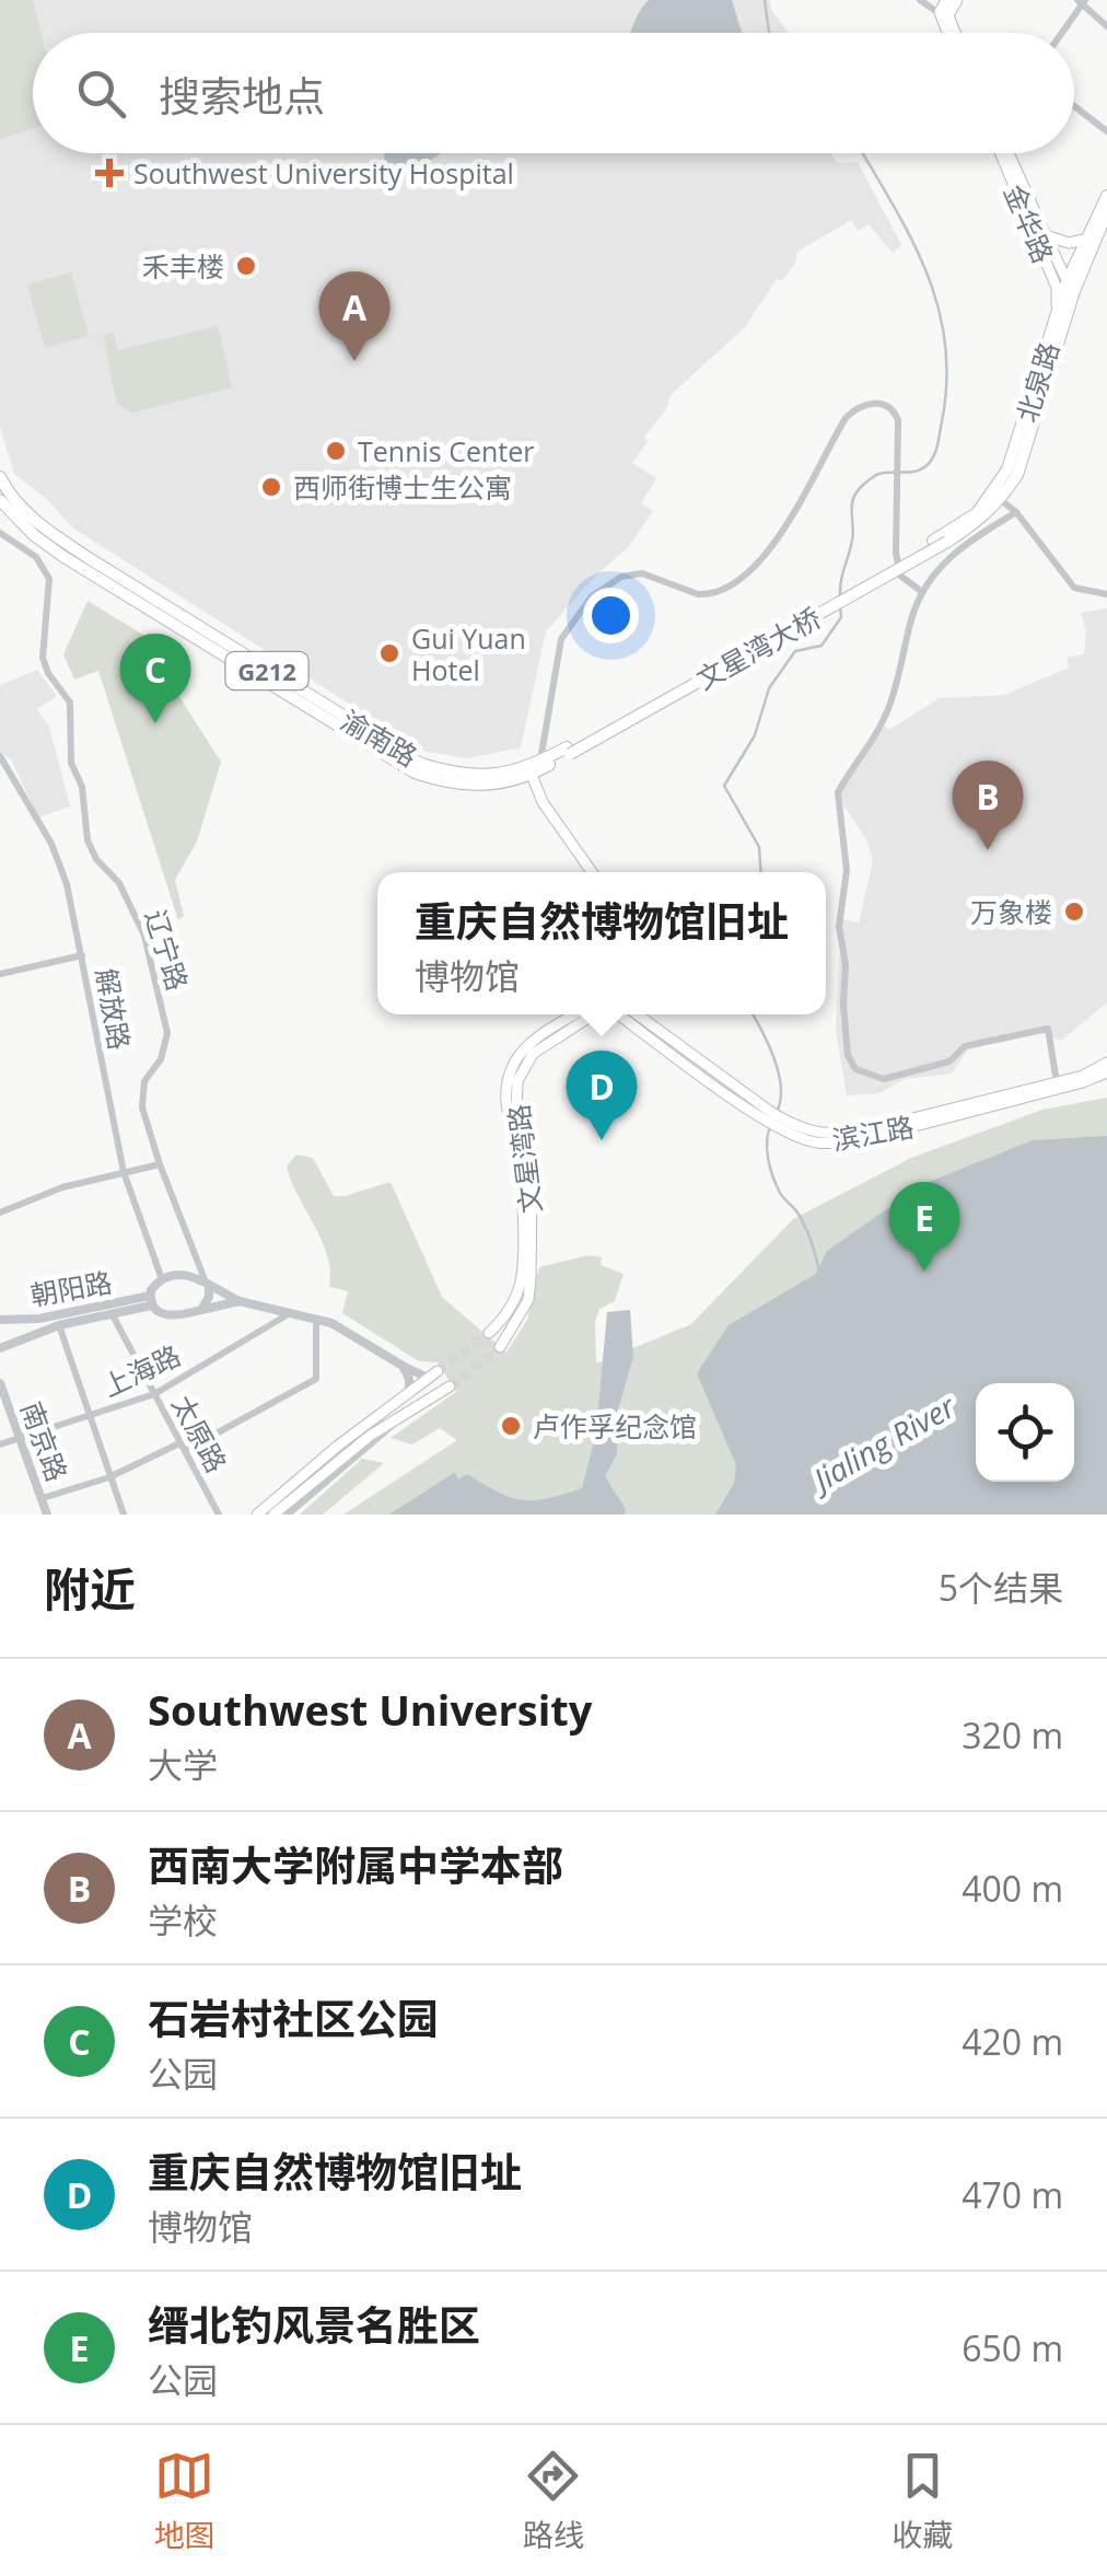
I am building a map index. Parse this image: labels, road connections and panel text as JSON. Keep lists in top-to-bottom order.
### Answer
{
  "streets": {
    "highway": [
      "北泉路",
      "文星湾大桥",
      "G212",
      "渝南路"
    ],
    "main road": ["金华路", "滨江路", "文星湾路"],
    "street": [
      "辽宁路",
      "解放路",
      "朝阳路",
      "上海路",
      "太原路",
      "南京路"
    ]
  },
  "crossings": [
    ["金华路", "北泉路"],
    ["北泉路", "文星湾大桥"],
    ["文星湾大桥", "渝南路"],
    ["辽宁路", "解放路"],
    ["辽宁路", "朝阳路"],
    ["解放路", "朝阳路"],
    ["上海路", "太原路"],
    ["上海路", "南京路"]
  ],
  "water": ["Jialing River"],
  "places": {
    "health": ["Southwest University Hospital"],
    "other": [
      "禾丰楼",
      "Tennis Center",
      "西师街博士生公寓",
      "Gui Yuan Hotel",
      "万象楼",
      "卢作孚纪念馆"
    ]
  },
  "page": {
    "search": "搜索地点",
    "pins": [
      "A",
      "C",
      "B",
      "D",
      "E"
    ],
    "popup": ["重庆自然博物馆旧址", "博物馆"],
    "heading": ["附近", "5个结果"],
    "list": [
      {
        "mark": "A",
        "name": "Southwest University",
        "note": "大学",
        "value": "320 m"
      },
      {
        "mark": "B",
        "name": "西南大学附属中学本部",
        "note": "学校",
        "value": "400 m"
      },
      {
        "mark": "C",
        "name": "石岩村社区公园",
        "note": "公园",
        "value": "420 m"
      },
      {
        "mark": "D",
        "name": "重庆自然博物馆旧址",
        "note": "博物馆",
        "value": "470 m"
      },
      {
        "mark": "E",
        "name": "缙北钓风景名胜区",
        "note": "公园",
        "value": "650 m"
      }
    ],
    "nav": ["地图", "路线", "收藏"]
  }
}
